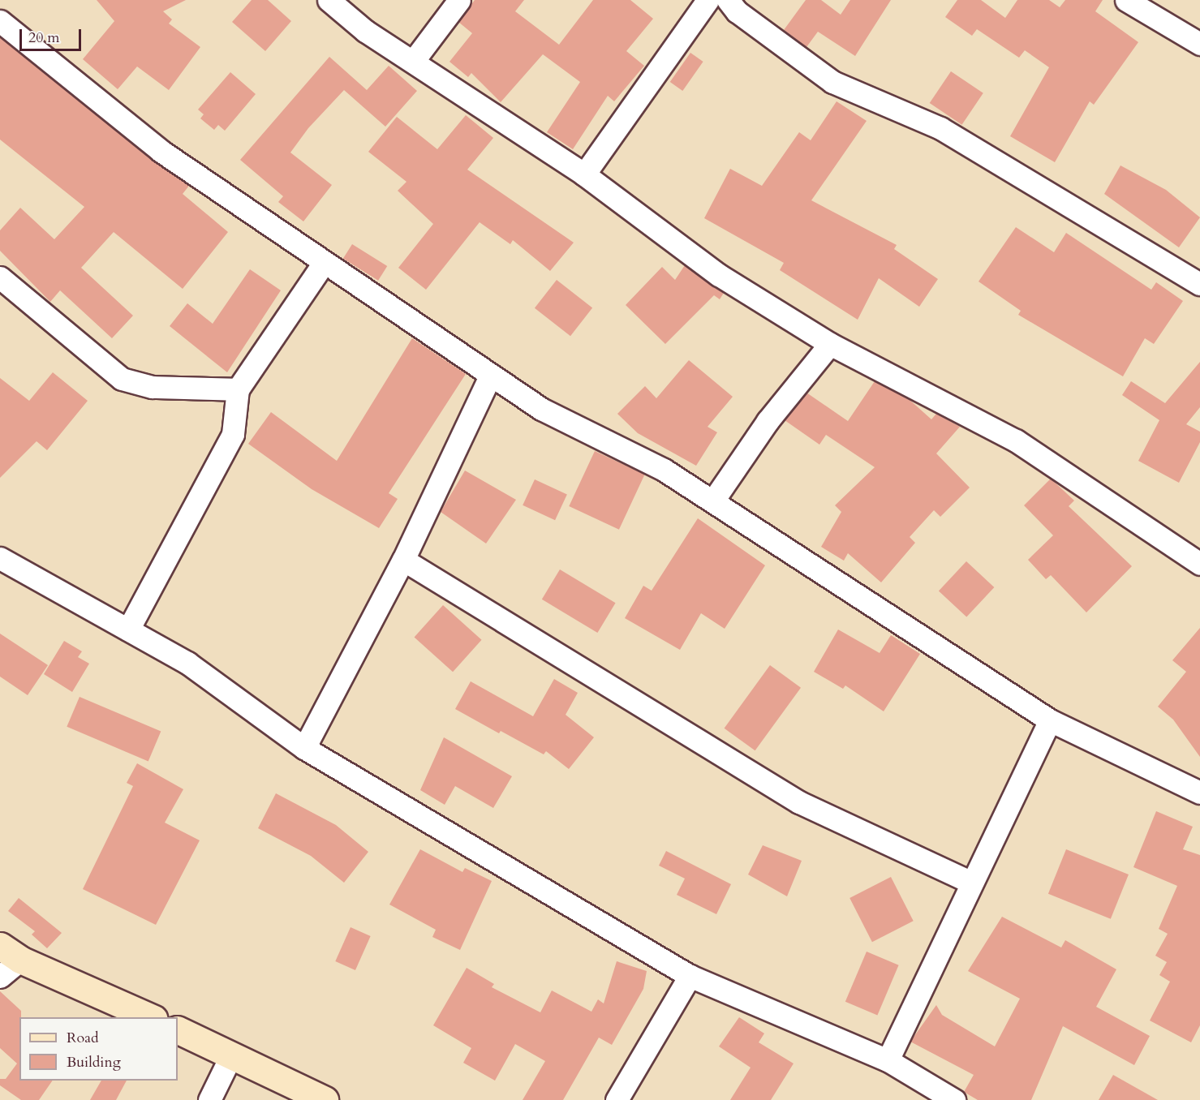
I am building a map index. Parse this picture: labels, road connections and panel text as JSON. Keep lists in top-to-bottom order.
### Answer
{
  "legend": ["Road", "Building"],
  "scale_bar": "20 m"
}
